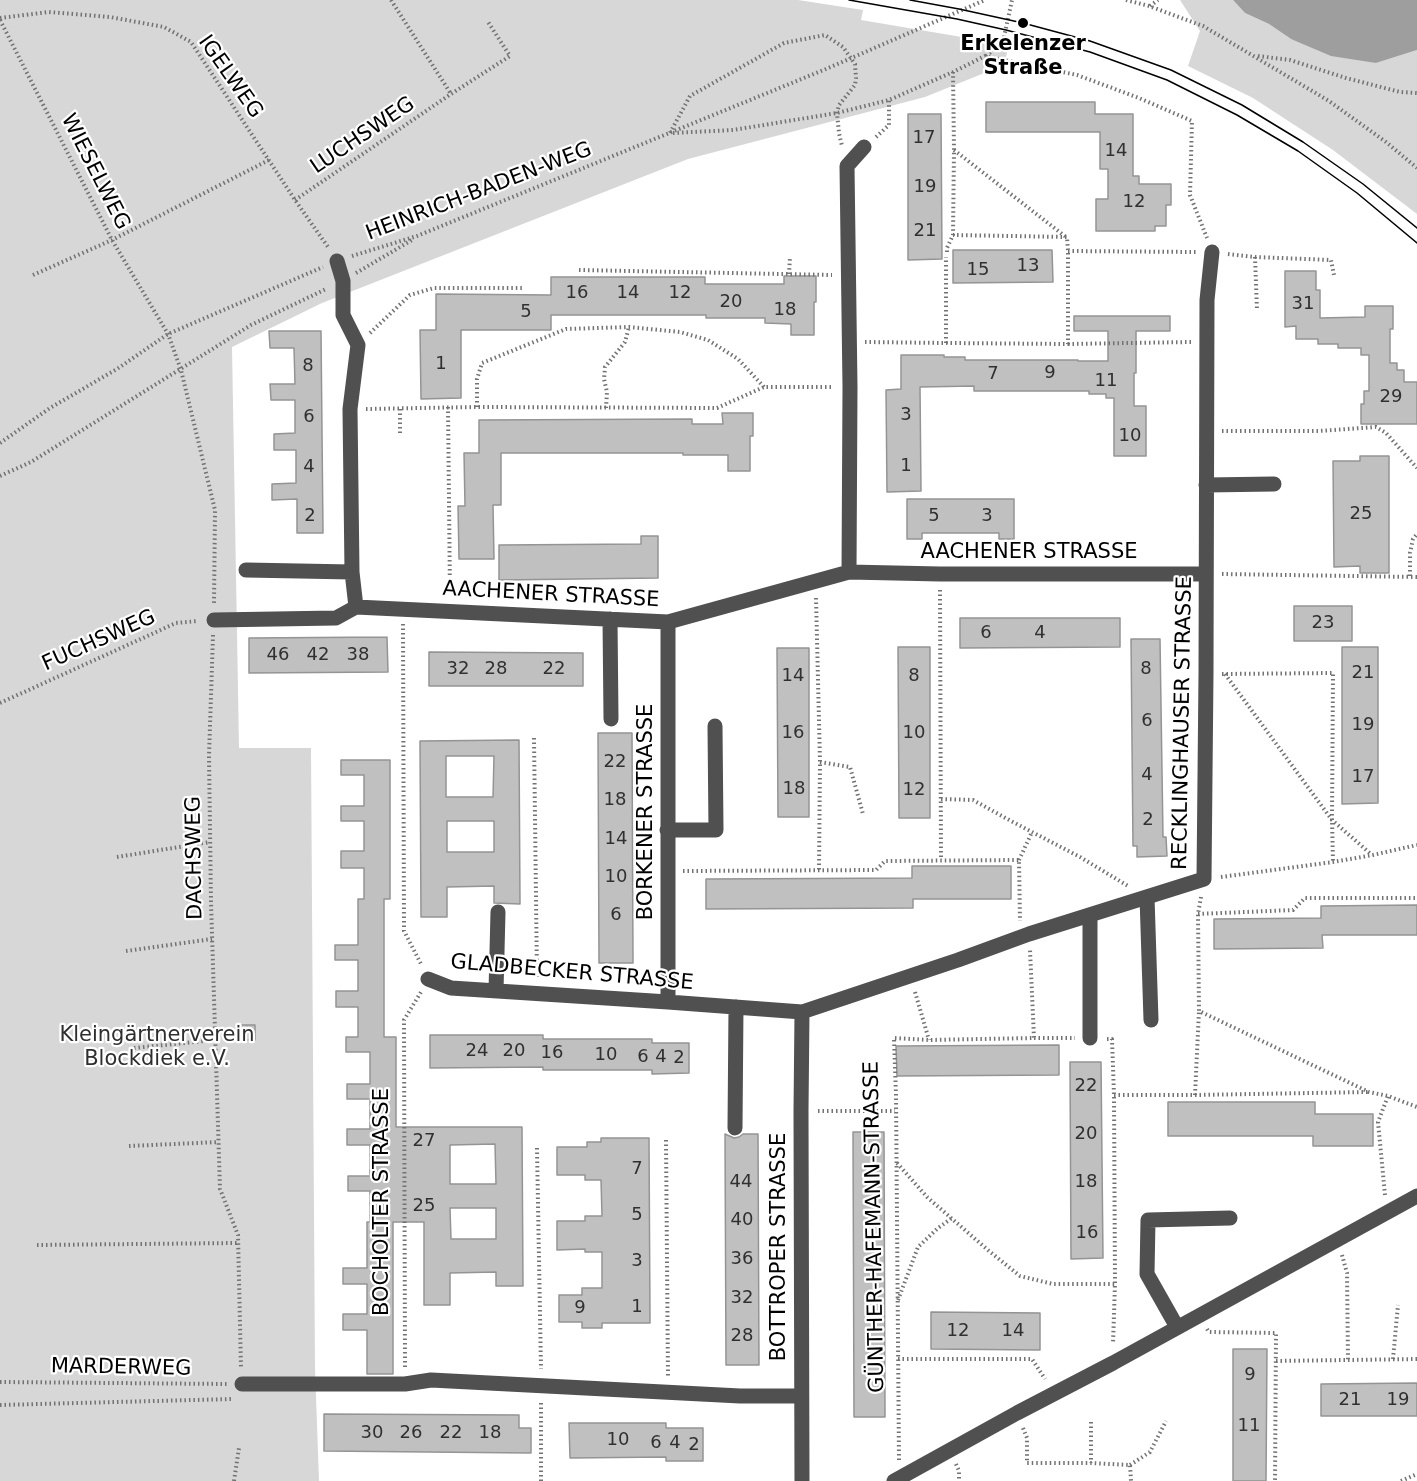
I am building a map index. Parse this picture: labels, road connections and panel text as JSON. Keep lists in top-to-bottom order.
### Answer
{
  "streets": {
    "street": [
      "AACHENER STRASSE",
      "RECKLINGHAUSER STRASSE",
      "BORKENER STRASSE",
      "GLADBECKER STRASSE",
      "BOTTROPER STRASSE"
    ],
    "path": [
      "IGELWEG",
      "LUCHSWEG",
      "WIESELWEG",
      "HEINRICH-BADEN-WEG",
      "FUCHSWEG",
      "DACHSWEG",
      "BOCHOLTER STRASSE",
      "GÜNTHER-HAFEMANN-STRASSE",
      "MARDERWEG"
    ]
  },
  "crossings": [
    ["IGELWEG", "LUCHSWEG"],
    ["IGELWEG", "WIESELWEG"],
    ["IGELWEG", "HEINRICH-BADEN-WEG"],
    ["WIESELWEG", "HEINRICH-BADEN-WEG"],
    ["WIESELWEG", "DACHSWEG"],
    ["HEINRICH-BADEN-WEG", "DACHSWEG"],
    ["AACHENER STRASSE", "FUCHSWEG"],
    ["AACHENER STRASSE", "RECKLINGHAUSER STRASSE"],
    ["AACHENER STRASSE", "BORKENER STRASSE"],
    ["AACHENER STRASSE", "DACHSWEG"],
    ["AACHENER STRASSE", "GLADBECKER STRASSE"],
    ["FUCHSWEG", "DACHSWEG"],
    ["RECKLINGHAUSER STRASSE", "GLADBECKER STRASSE"],
    ["RECKLINGHAUSER STRASSE", "BOTTROPER STRASSE"],
    ["BORKENER STRASSE", "GLADBECKER STRASSE"],
    ["DACHSWEG", "MARDERWEG"],
    ["GLADBECKER STRASSE", "BOCHOLTER STRASSE"],
    ["GLADBECKER STRASSE", "BOTTROPER STRASSE"]
  ],
  "parks": ["Kleingärtnerverein Blockdiek e.V."],
  "places": ["Erkelenzer Straße"],
  "house_numbers": [
    "17",
    "14",
    "19",
    "12",
    "21",
    "13",
    "15",
    "16",
    "14",
    "12",
    "20",
    "31",
    "18",
    "5",
    "1",
    "8",
    "9",
    "7",
    "11",
    "29",
    "3",
    "6",
    "10",
    "1",
    "4",
    "25",
    "2",
    "5",
    "3",
    "23",
    "6",
    "4",
    "46",
    "42",
    "38",
    "32",
    "28",
    "22",
    "8",
    "21",
    "14",
    "8",
    "6",
    "19",
    "16",
    "10",
    "22",
    "4",
    "17",
    "18",
    "12",
    "18",
    "2",
    "14",
    "10",
    "6",
    "24",
    "20",
    "16",
    "10",
    "6",
    "4",
    "2",
    "22",
    "20",
    "27",
    "7",
    "44",
    "18",
    "25",
    "5",
    "40",
    "16",
    "36",
    "3",
    "32",
    "1",
    "9",
    "12",
    "14",
    "28",
    "9",
    "21",
    "19",
    "11",
    "30",
    "26",
    "22",
    "18",
    "10",
    "6",
    "4",
    "2"
  ]
}
